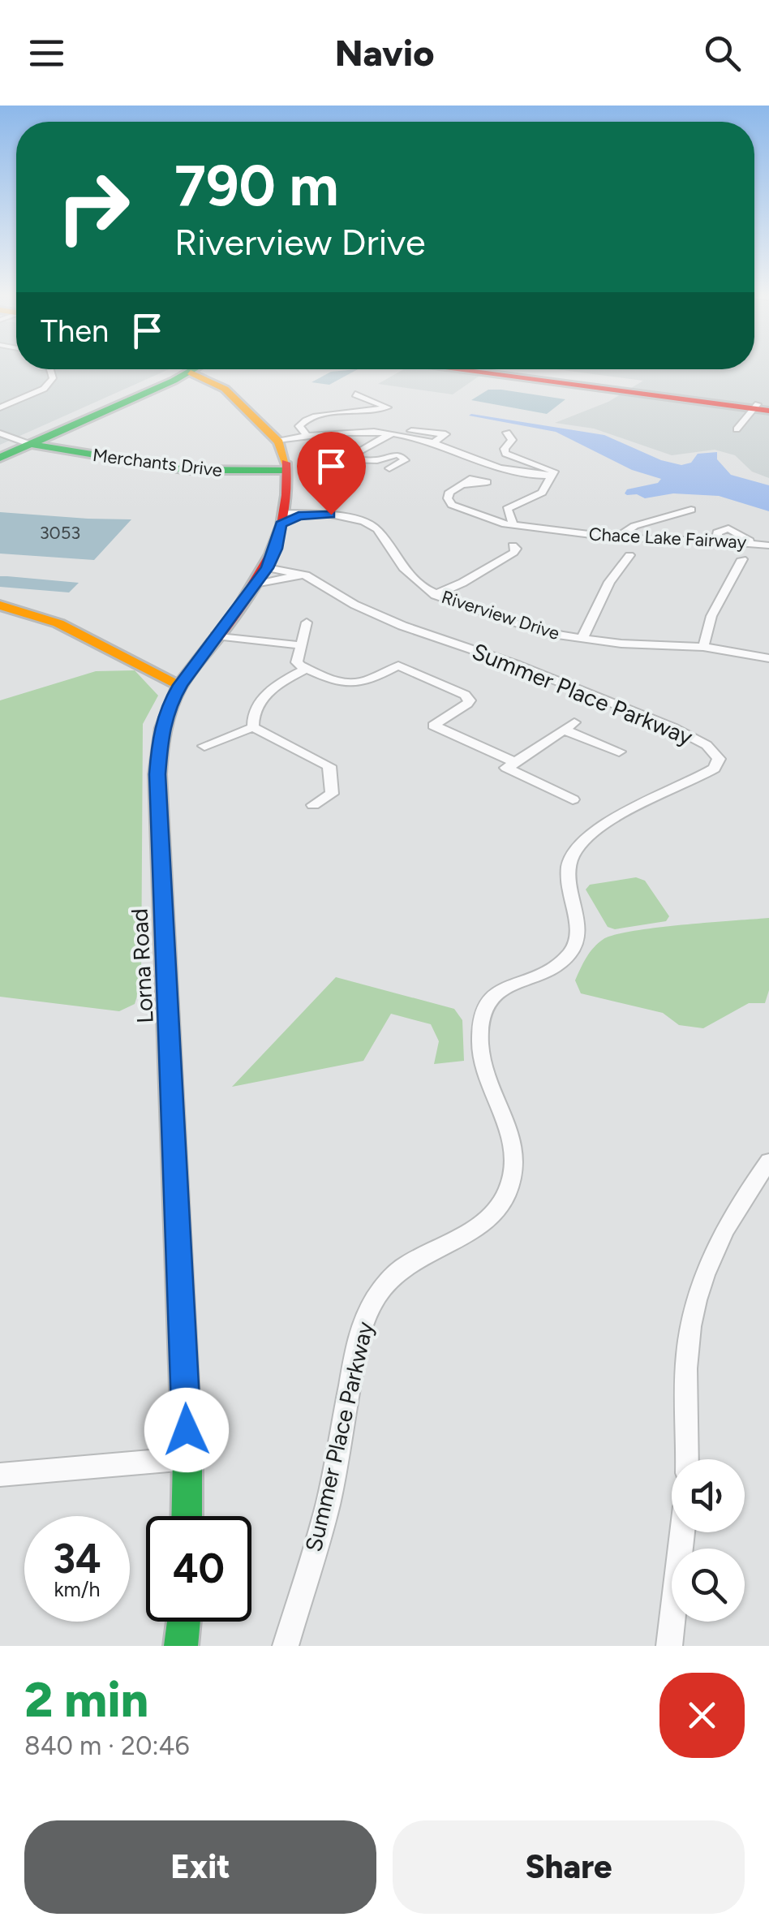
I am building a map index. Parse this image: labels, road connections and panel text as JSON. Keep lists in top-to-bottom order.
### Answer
{
  "streets": {
    "street": [
      "Merchants Drive",
      "Chace Lake Fairway",
      "Riverview Drive",
      "Summer Place Parkway",
      "Lorna Road"
    ]
  },
  "crossings": [
    ["Merchants Drive", "Lorna Road"],
    ["Riverview Drive", "Lorna Road"],
    ["Summer Place Parkway", "Lorna Road"]
  ],
  "house_numbers": ["3053"],
  "page": {
    "header": "Navio",
    "turn": ["790 m", "Riverview Drive"],
    "then": "Then",
    "speed": "34 km/h",
    "limit": "40",
    "heading": ["2 min", "840 m · 20:46"],
    "buttons": ["Exit", "Share"]
  }
}
